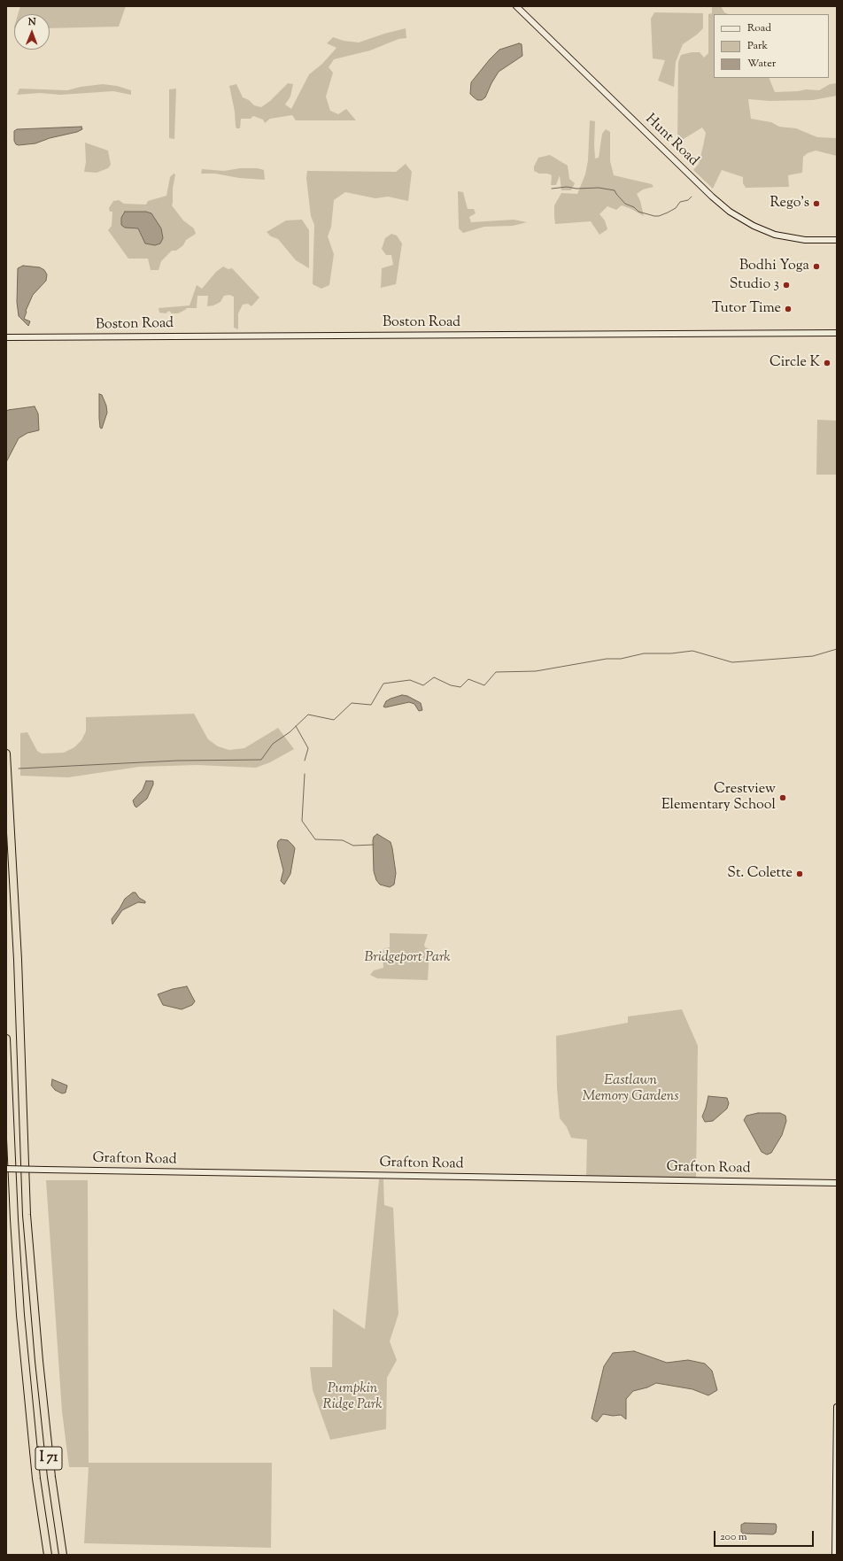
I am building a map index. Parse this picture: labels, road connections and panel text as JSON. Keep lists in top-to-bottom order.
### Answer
{
  "streets": {
    "highway": ["I 71"],
    "street": ["Hunt Road", "Boston Road", "Grafton Road"]
  },
  "parks": ["Bridgeport Park", "Eastlawn Memory Gardens", "Pumpkin Ridge Park"],
  "places": [
    "Rego's",
    "Bodhi Yoga",
    "Studio 3",
    "Tutor Time",
    "Circle K",
    "Crestview Elementary School",
    "St. Colette"
  ],
  "legend": ["Road", "Park", "Water"],
  "scale_bar": "200 m",
  "north": "top"
}
